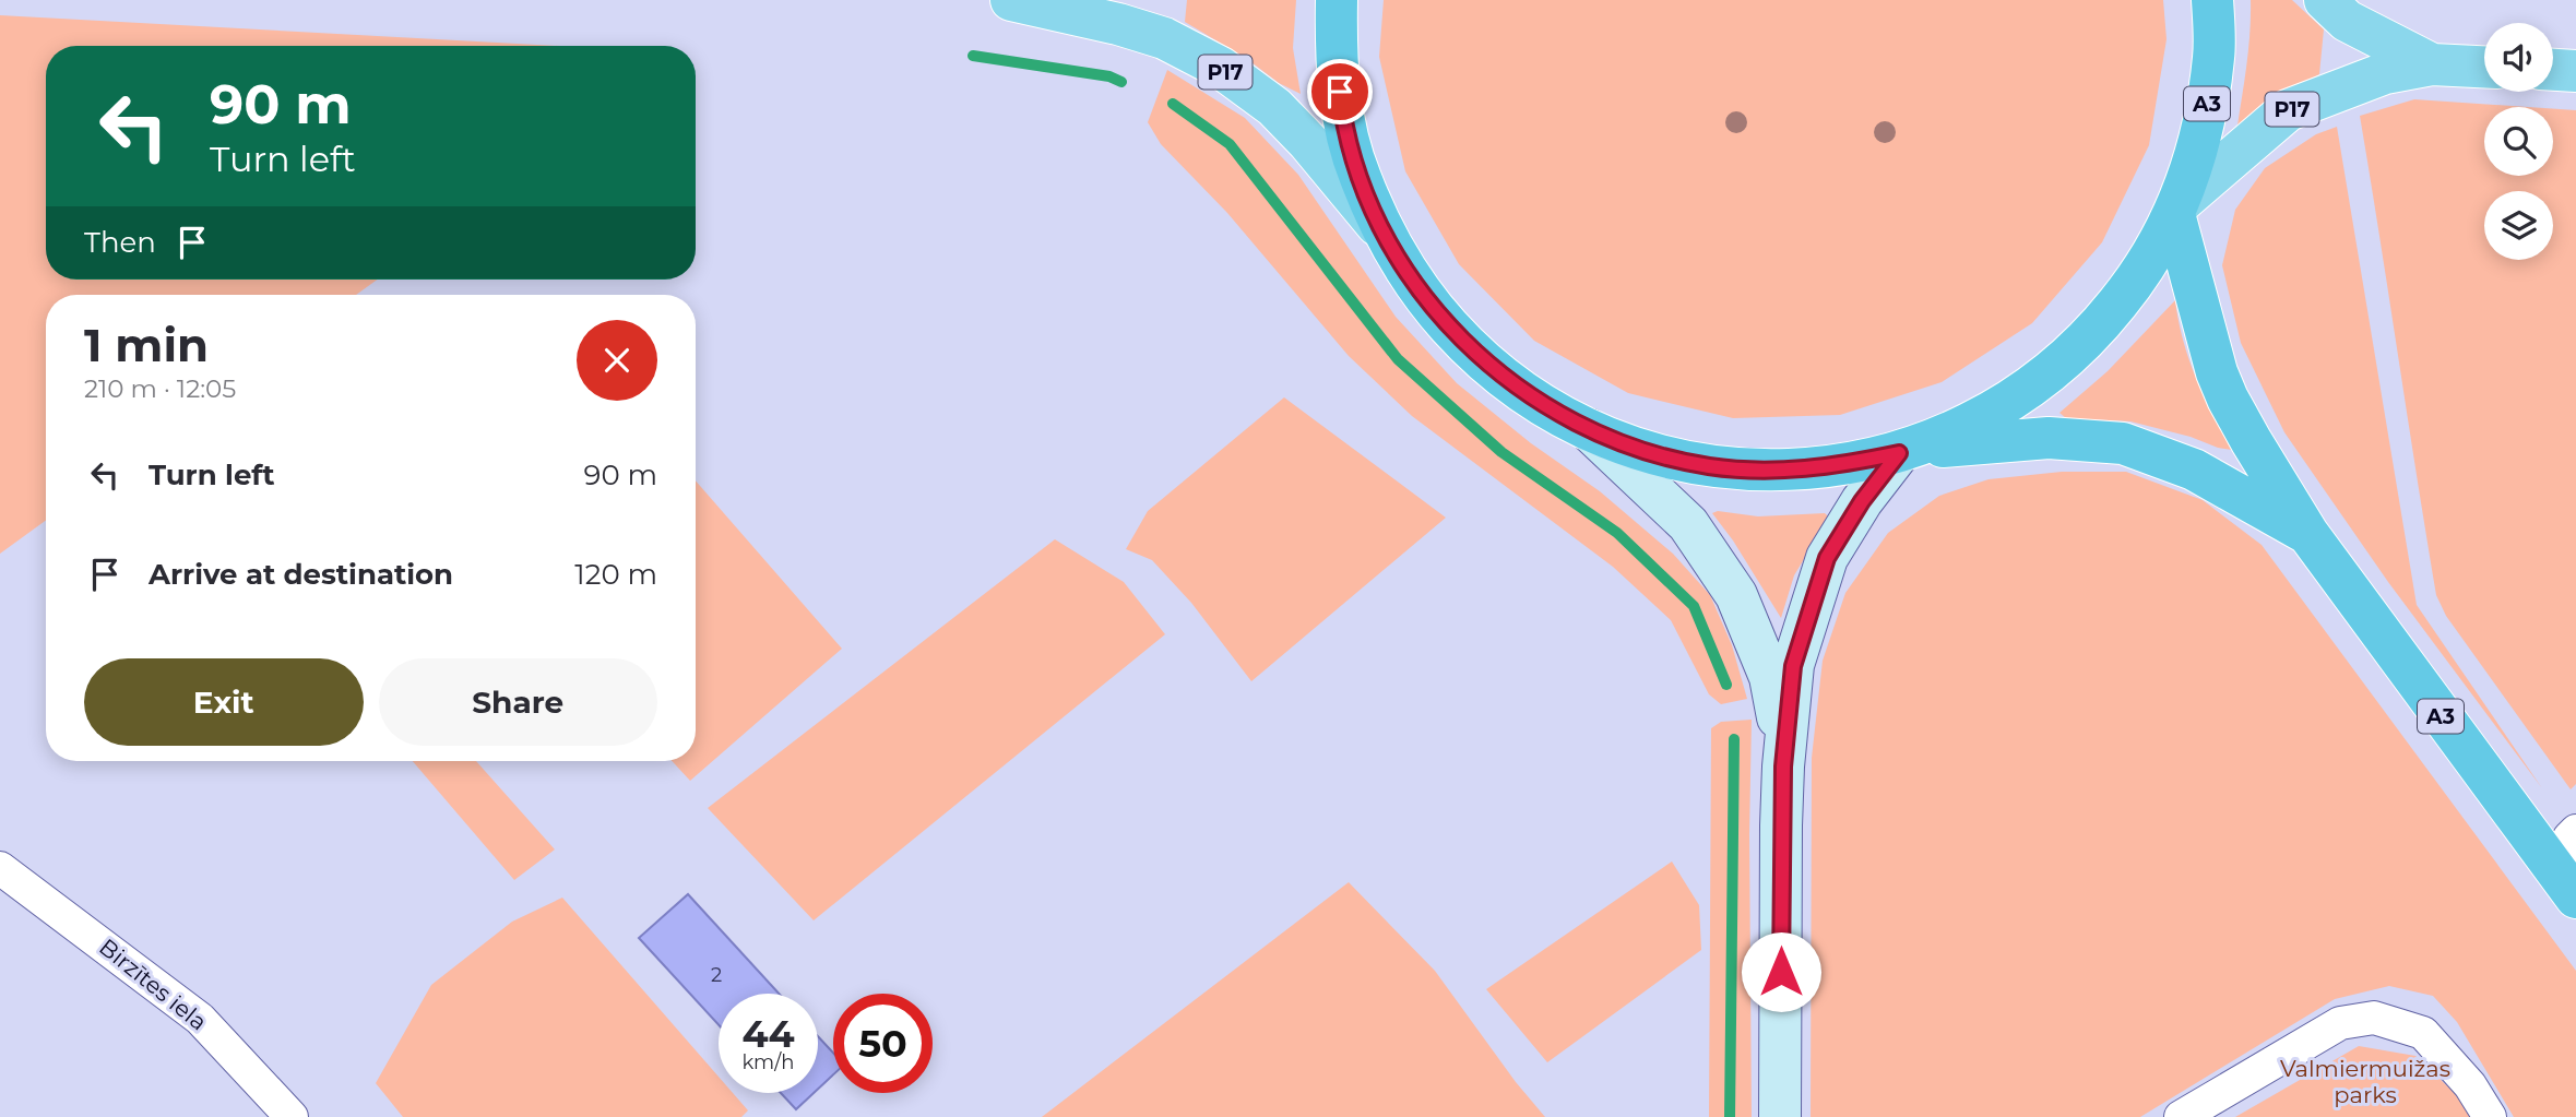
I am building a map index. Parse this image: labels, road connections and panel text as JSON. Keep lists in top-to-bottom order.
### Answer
{
  "streets": {
    "highway": ["A3"],
    "main road": ["P17"],
    "street": ["Birzītes iela"]
  },
  "crossings": [
    ["P17", "A3"]
  ],
  "parks": ["Valmiermuižas parks"],
  "house_numbers": ["2"],
  "page": {
    "turn": ["90 m", "Turn left"],
    "then": "Then",
    "heading": ["1 min", "210 m · 12:05"],
    "list": [
      {
        "name": "Turn left",
        "value": "90 m"
      },
      {
        "name": "Arrive at destination",
        "value": "120 m"
      }
    ],
    "buttons": ["Exit", "Share"],
    "speed": "44 km/h",
    "limit": "50"
  }
}
